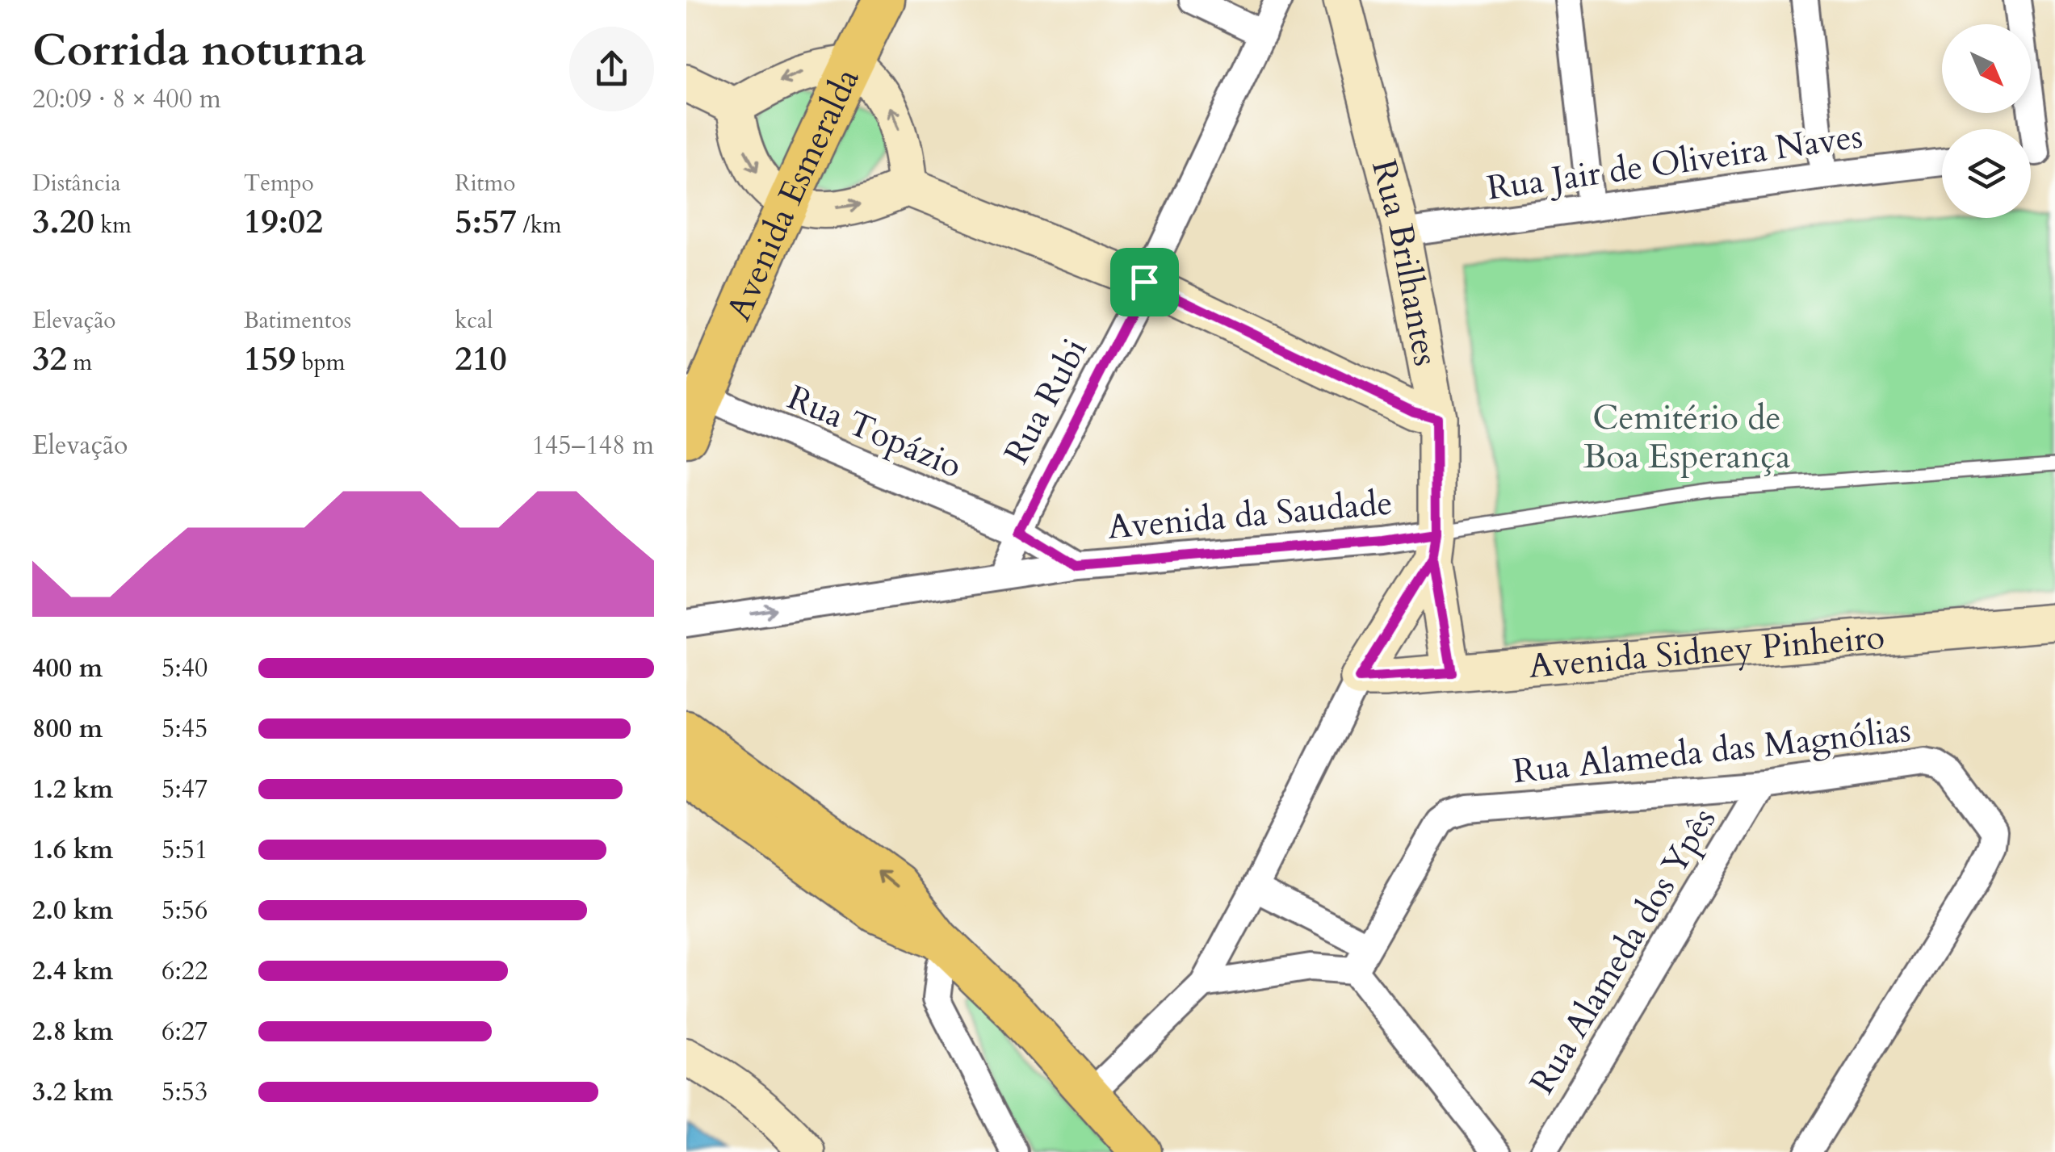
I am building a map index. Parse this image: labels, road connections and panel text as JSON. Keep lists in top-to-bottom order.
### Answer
{
  "streets": {
    "main road": ["Avenida Esmeralda"],
    "street": [
      "Rua Jair de Oliveira Naves",
      "Rua Brilhantes",
      "Rua Rubi",
      "Rua Topázio",
      "Avenida da Saudade",
      "Avenida Sidney Pinheiro",
      "Rua Alameda das Magnólias",
      "Rua Alameda dos Ypês"
    ]
  },
  "crossings": [
    ["Rua Jair de Oliveira Naves", "Rua Brilhantes"],
    ["Avenida Esmeralda", "Rua Topázio"],
    ["Rua Brilhantes", "Avenida da Saudade"],
    ["Rua Brilhantes", "Avenida Sidney Pinheiro"],
    ["Rua Rubi", "Rua Topázio"],
    ["Rua Rubi", "Avenida da Saudade"],
    ["Rua Topázio", "Avenida da Saudade"],
    ["Rua Alameda das Magnólias", "Rua Alameda dos Ypês"]
  ],
  "one_way": ["Avenida da Saudade"],
  "parks": ["Cemitério de Boa Esperança"],
  "north": "bottom right",
  "page": {
    "heading": ["Corrida noturna", "20:09 · 8 × 400 m"],
    "stats": [
      ["Distância", "3.20 km"],
      ["Tempo", "19:02"],
      ["Ritmo", "5:57 /km"],
      ["Elevação", "32 m"],
      ["Batimentos", "159 bpm"],
      ["kcal", "210"]
    ],
    "chart": ["Elevação", "145–148 m"],
    "list": [
      {
        "name": "400 m",
        "note": "5:40"
      },
      {
        "name": "800 m",
        "note": "5:45"
      },
      {
        "name": "1.2 km",
        "note": "5:47"
      },
      {
        "name": "1.6 km",
        "note": "5:51"
      },
      {
        "name": "2.0 km",
        "note": "5:56"
      },
      {
        "name": "2.4 km",
        "note": "6:22"
      },
      {
        "name": "2.8 km",
        "note": "6:27"
      },
      {
        "name": "3.2 km",
        "note": "5:53"
      }
    ]
  }
}
